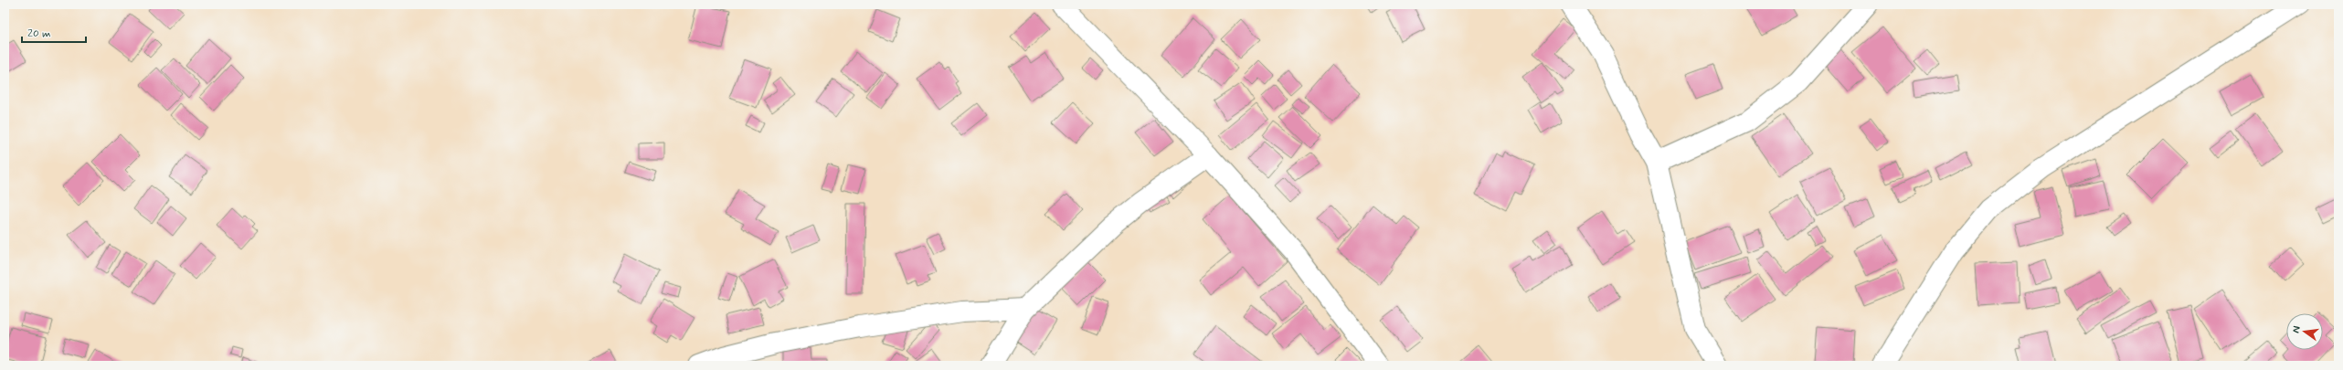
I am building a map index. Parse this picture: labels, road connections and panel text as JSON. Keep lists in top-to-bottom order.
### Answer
{
  "scale_bar": "20 m",
  "north": "left"
}
